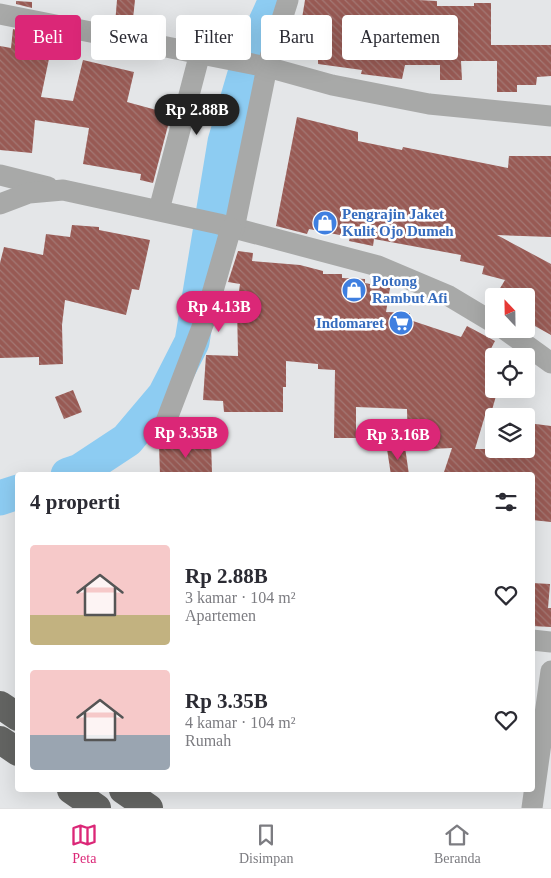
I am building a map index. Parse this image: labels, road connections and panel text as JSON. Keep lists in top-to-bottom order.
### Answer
{
  "places": {
    "shop": ["Pengrajin Jaket Kulit Ojo Dumeh", "Potong Rambut Afi"],
    "supermarket": ["Indomaret"]
  },
  "north": "top",
  "page": {
    "chip": [
      "Beli",
      "Sewa",
      "Filter",
      "Baru",
      "Apartemen"
    ],
    "price": [
      "Rp 2.88B",
      "Rp 4.13B",
      "Rp 3.35B",
      "Rp 3.16B"
    ],
    "heading": "4 properti",
    "list": [
      {
        "name": "Rp 2.88B",
        "note": "3 kamar · 104 m² · Apartemen"
      },
      {
        "name": "Rp 3.35B",
        "note": "4 kamar · 104 m² · Rumah"
      }
    ],
    "tabs": ["Peta", "Disimpan", "Beranda"]
  }
}
